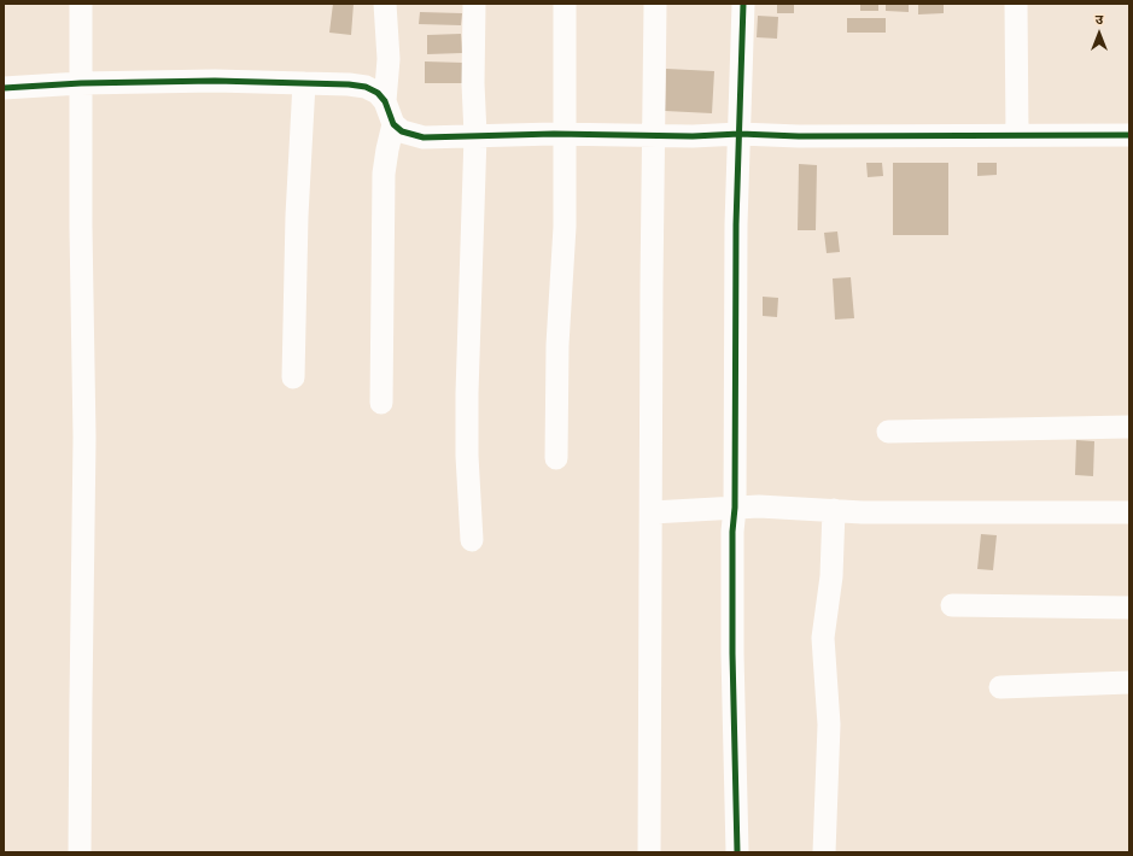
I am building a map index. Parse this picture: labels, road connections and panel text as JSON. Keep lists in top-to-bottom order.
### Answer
{
  "north": "top"
}
